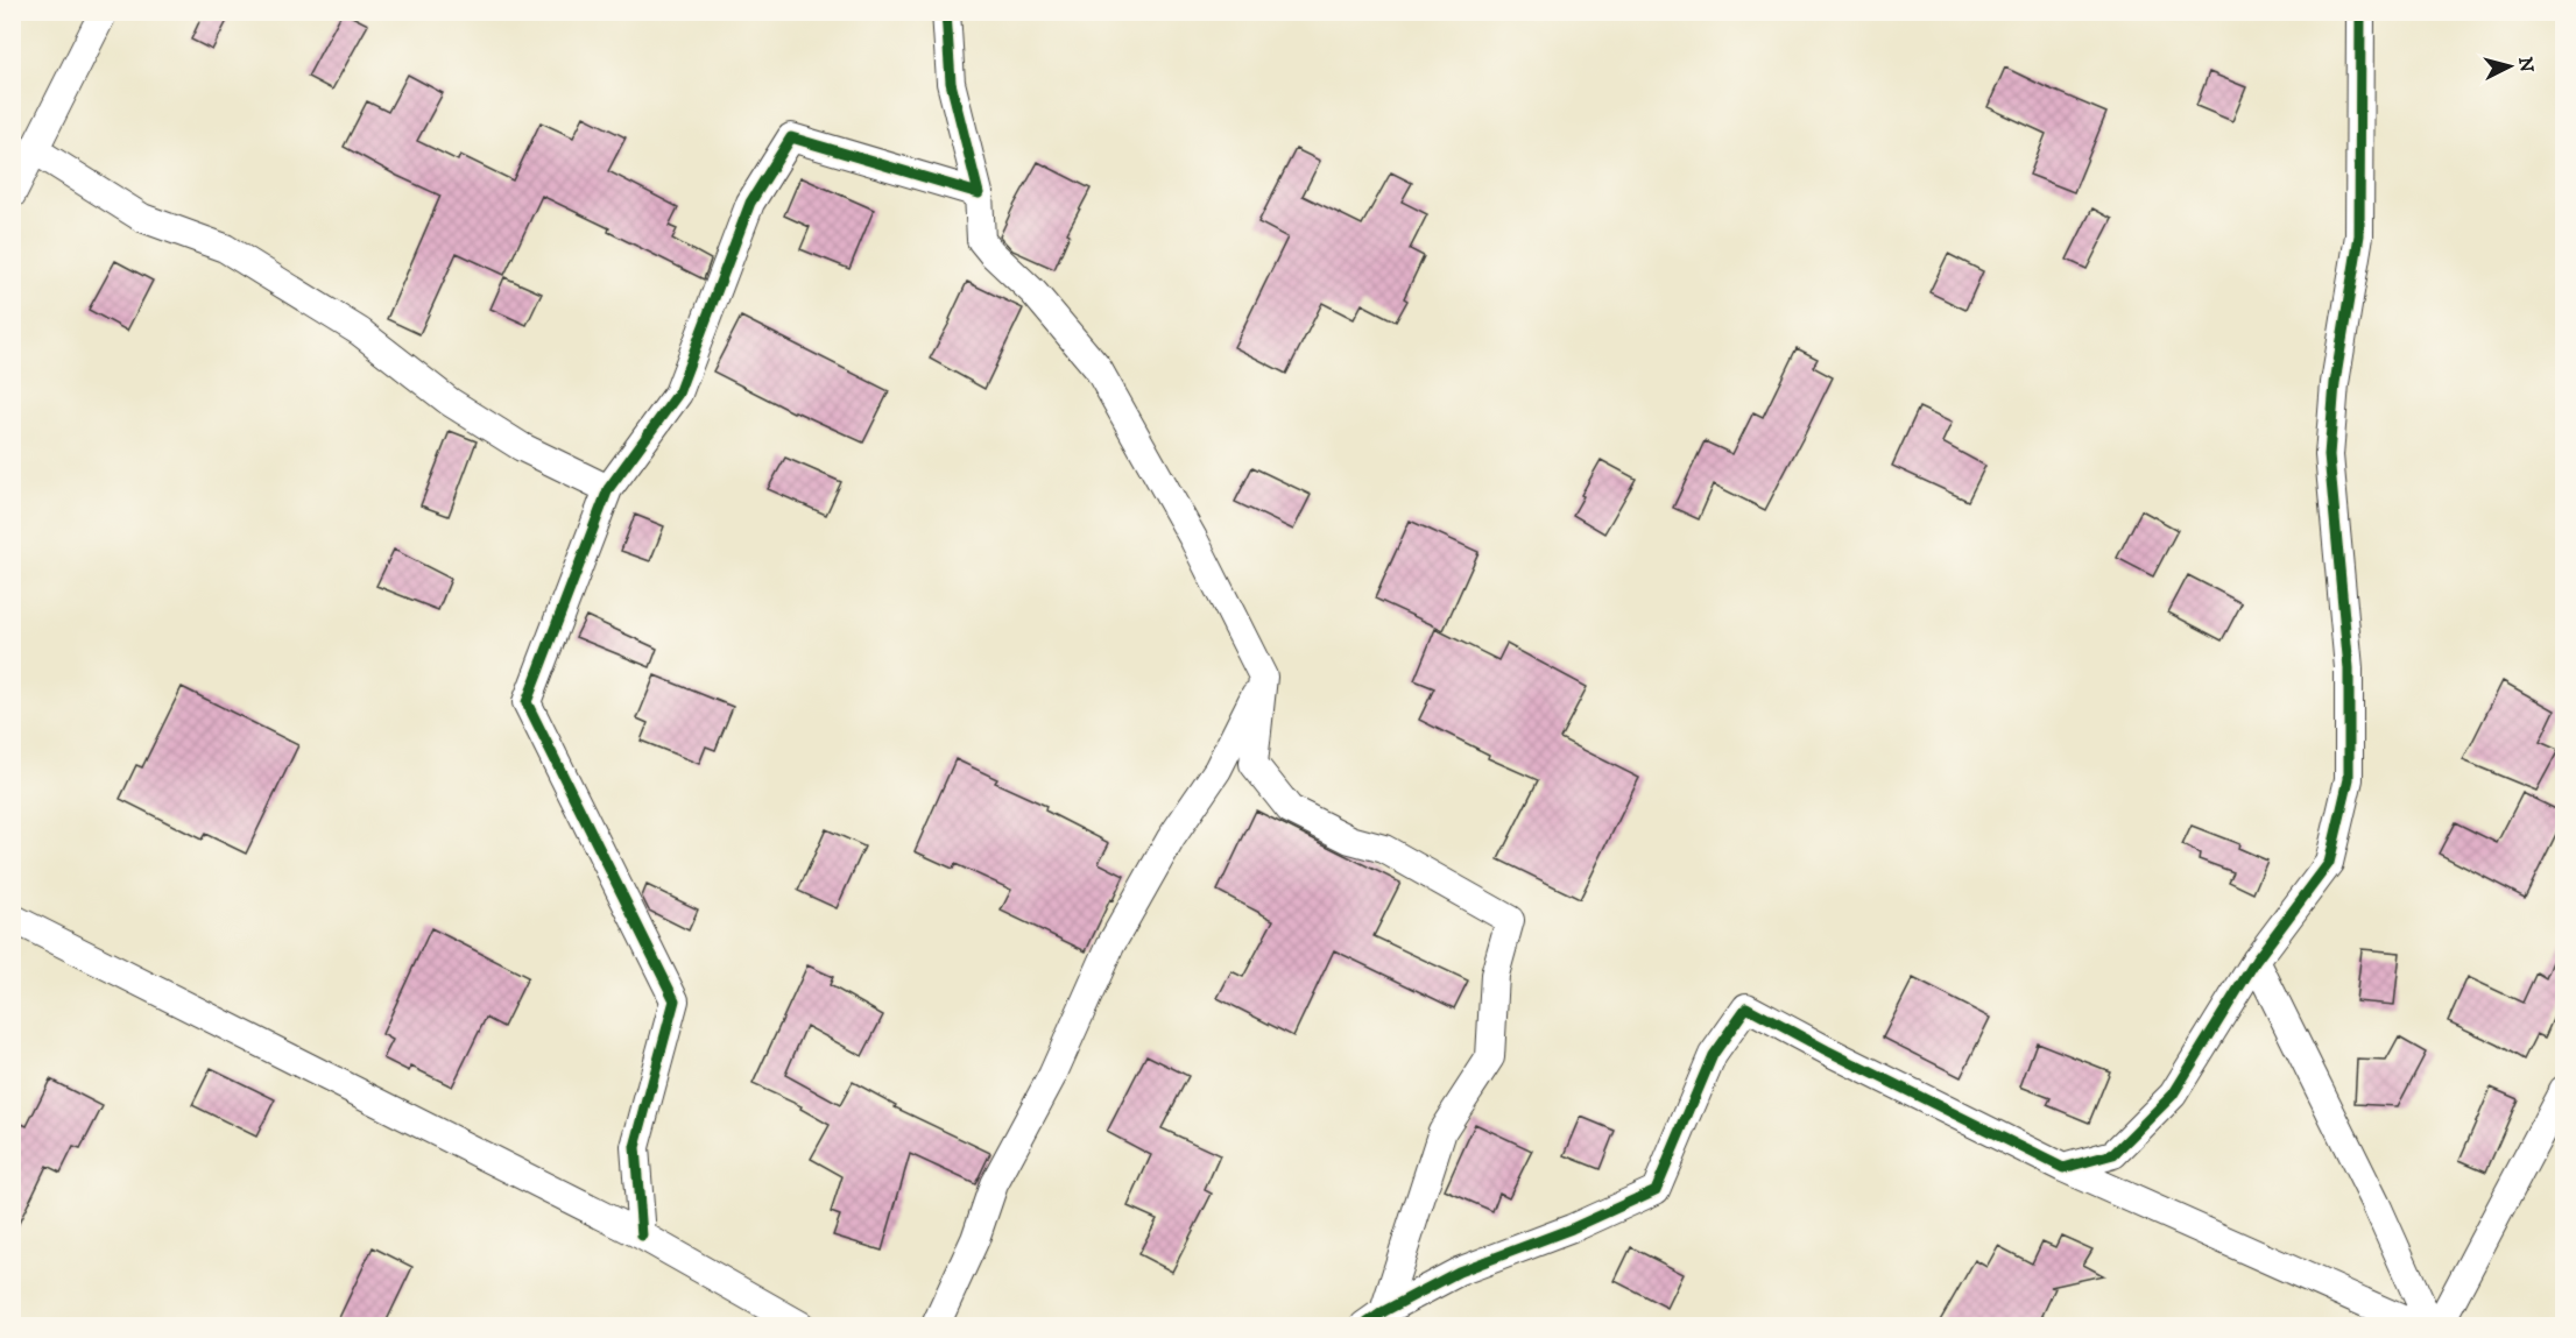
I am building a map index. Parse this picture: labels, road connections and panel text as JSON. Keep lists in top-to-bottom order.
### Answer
{
  "north": "right"
}
